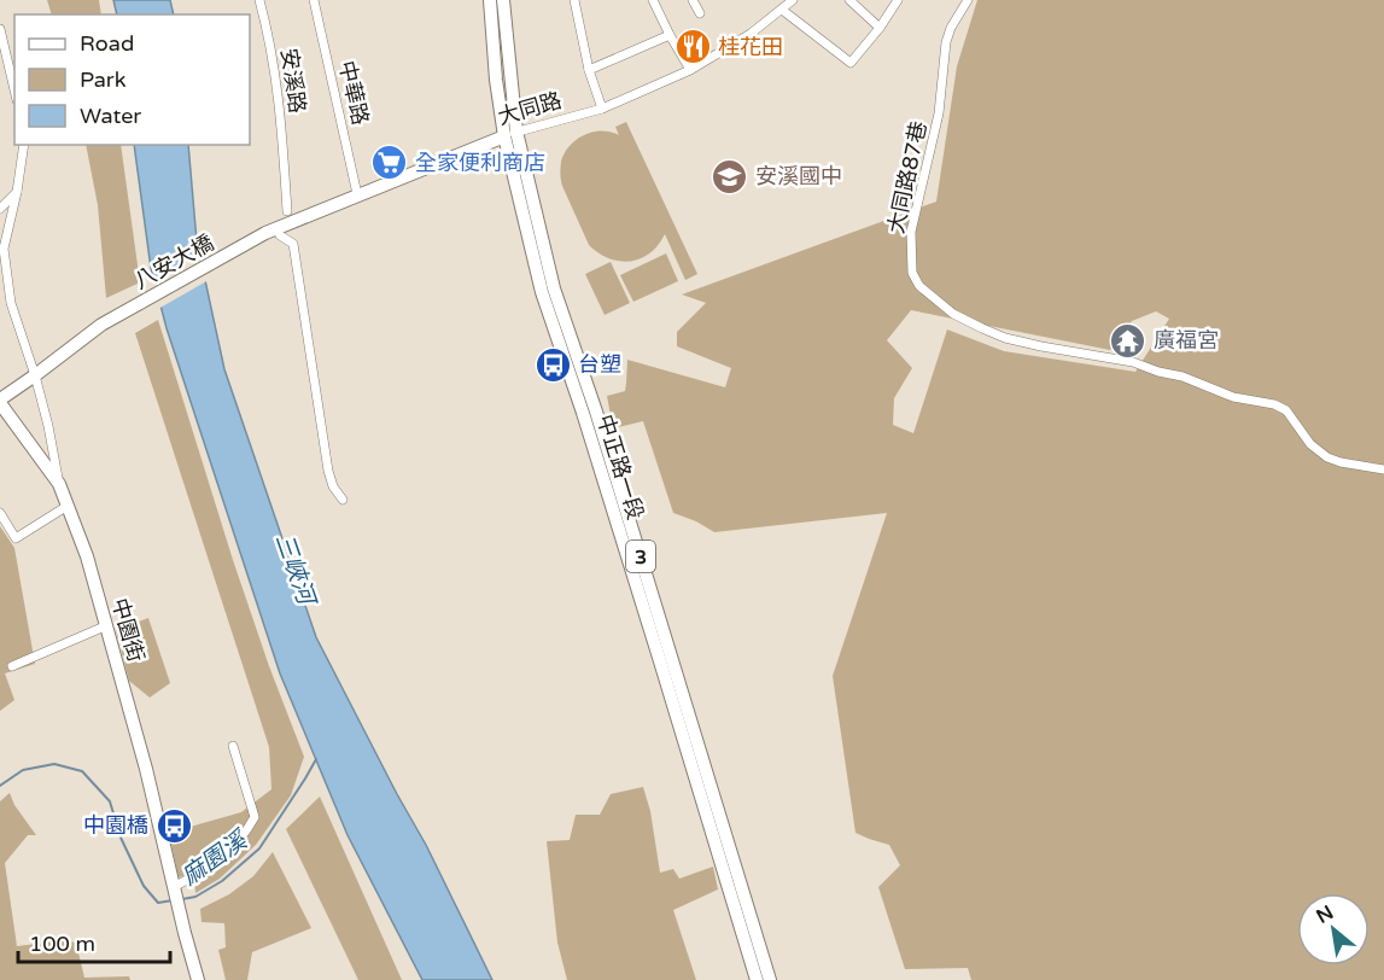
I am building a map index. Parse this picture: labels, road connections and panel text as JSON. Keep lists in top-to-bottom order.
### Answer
{
  "streets": {
    "main road": [
      "大同路",
      "八安大橋",
      "中正路一段",
      "3",
      "中園街"
    ],
    "street": ["安溪路", "中華路", "大同路87巷"]
  },
  "crossings": [
    ["中華路", "大同路"],
    ["大同路", "八安大橋"],
    ["大同路", "中正路一段"]
  ],
  "water": ["三峽河", "麻園溪"],
  "places": {
    "restaurant": ["桂花田"],
    "supermarket": ["全家便利商店"],
    "school or university": ["安溪國中"],
    "temple": ["廣福宮"],
    "bus stop": ["台塑", "中園橋"]
  },
  "legend": ["Road", "Park", "Water"],
  "scale_bar": "100 m",
  "north": "top left"
}
